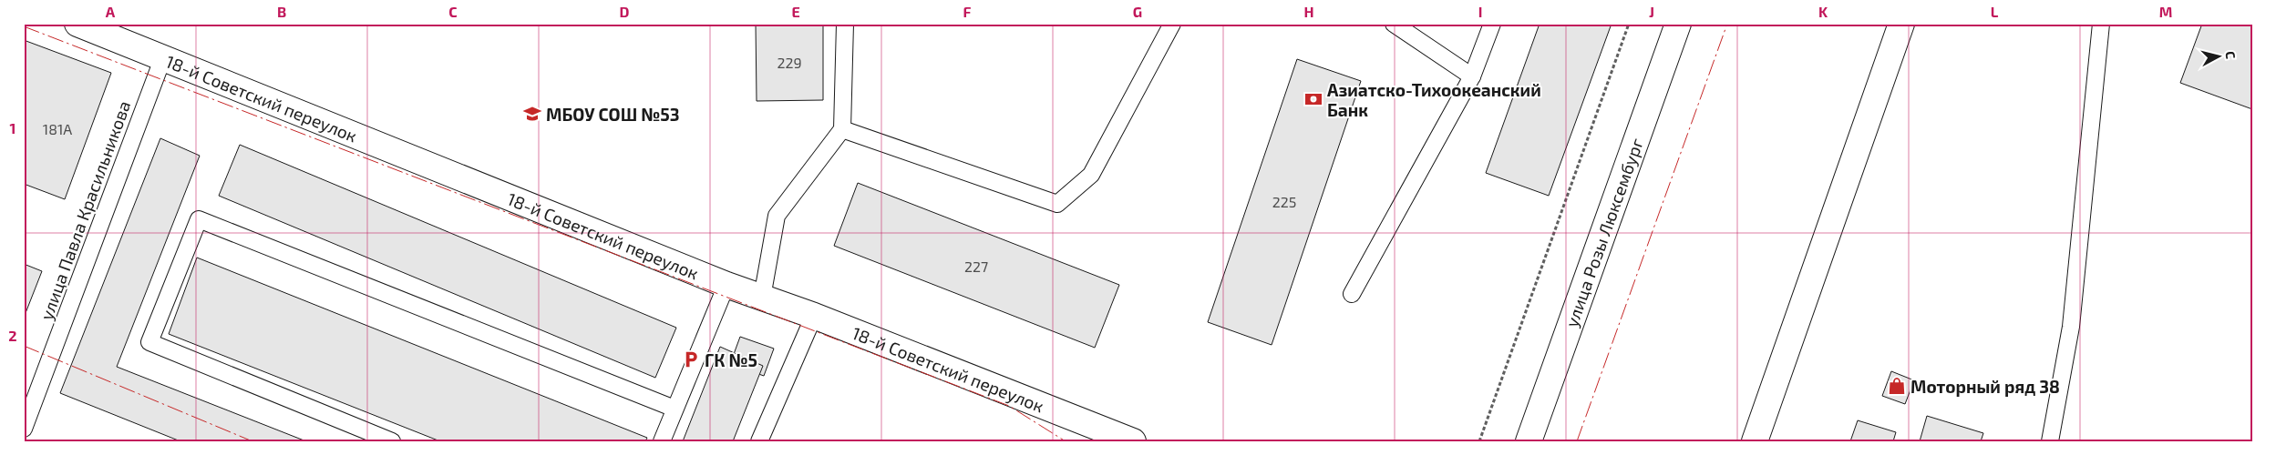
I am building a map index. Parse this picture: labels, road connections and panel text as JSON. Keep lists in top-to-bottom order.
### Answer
{
  "streets": {
    "street": ["18-й Советский переулок", "улица Розы Люксембург"],
    "lane": ["улица Павла Красильникова"]
  },
  "crossings": [
    ["18-й Советский переулок", "улица Павла Красильникова"]
  ],
  "places": {
    "bank": ["Азиатско-Тихоокеанский Банк"],
    "school or university": ["МБОУ СОШ №53"],
    "parking": ["ГК №5"],
    "shop": ["Моторный ряд 38"]
  },
  "house_numbers": [
    "229",
    "181А",
    "225",
    "227"
  ],
  "north": "right",
  "grid": {
    "columns": [
      "A",
      "B",
      "C",
      "D",
      "E",
      "F",
      "G",
      "H",
      "I",
      "J",
      "K",
      "L",
      "M"
    ],
    "rows": ["1", "2"]
  }
}
